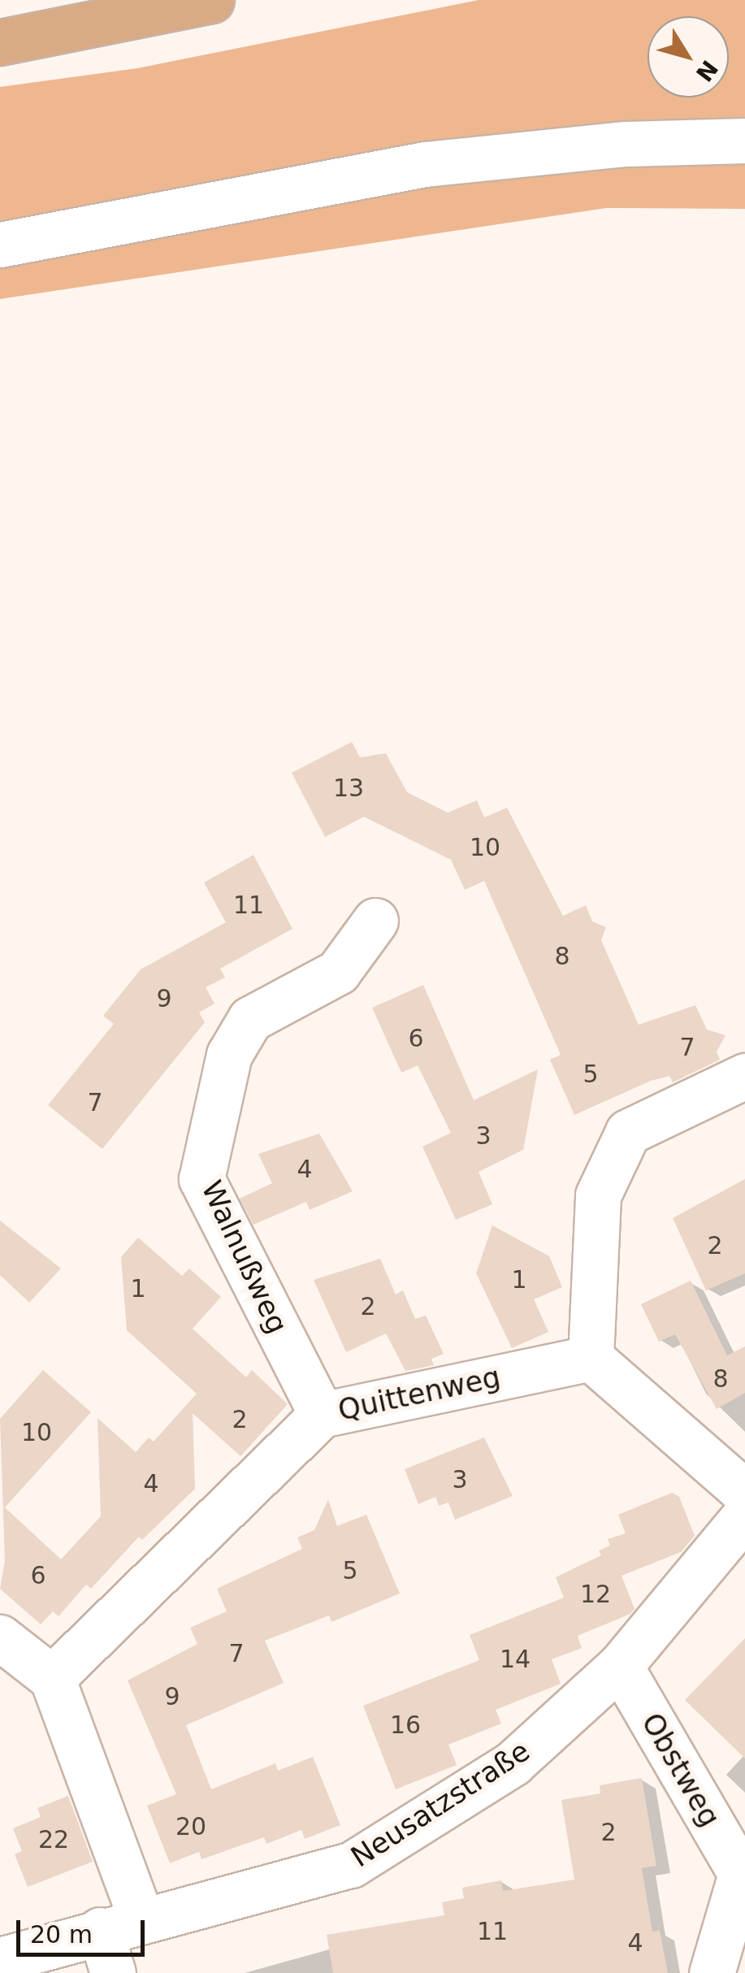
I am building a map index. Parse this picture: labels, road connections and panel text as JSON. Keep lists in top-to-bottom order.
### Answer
{
  "streets": {
    "street": [
      "Walnußweg",
      "Quittenweg",
      "Obstweg",
      "Neusatzstraße"
    ]
  },
  "crossings": [
    ["Walnußweg", "Quittenweg"],
    ["Obstweg", "Neusatzstraße"]
  ],
  "house_numbers": [
    "13",
    "10",
    "11",
    "8",
    "9",
    "6",
    "7",
    "5",
    "7",
    "3",
    "4",
    "2",
    "1",
    "1",
    "2",
    "8",
    "2",
    "10",
    "3",
    "4",
    "5",
    "6",
    "12",
    "7",
    "14",
    "9",
    "16",
    "20",
    "2",
    "22",
    "11",
    "4"
  ],
  "scale_bar": "20 m",
  "north": "bottom right"
}
